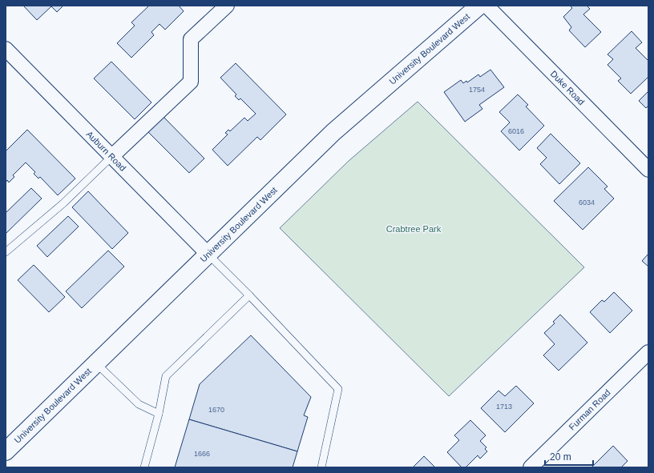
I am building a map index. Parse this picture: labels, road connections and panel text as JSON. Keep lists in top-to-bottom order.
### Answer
{
  "streets": {
    "main road": ["University Boulevard West"],
    "street": ["Duke Road", "Auburn Road", "Furman Road"]
  },
  "crossings": [
    ["University Boulevard West", "Auburn Road"]
  ],
  "parks": ["Crabtree Park"],
  "house_numbers": [
    "1754",
    "6016",
    "6034",
    "1713",
    "1670",
    "1666"
  ],
  "scale_bar": "20 m"
}
